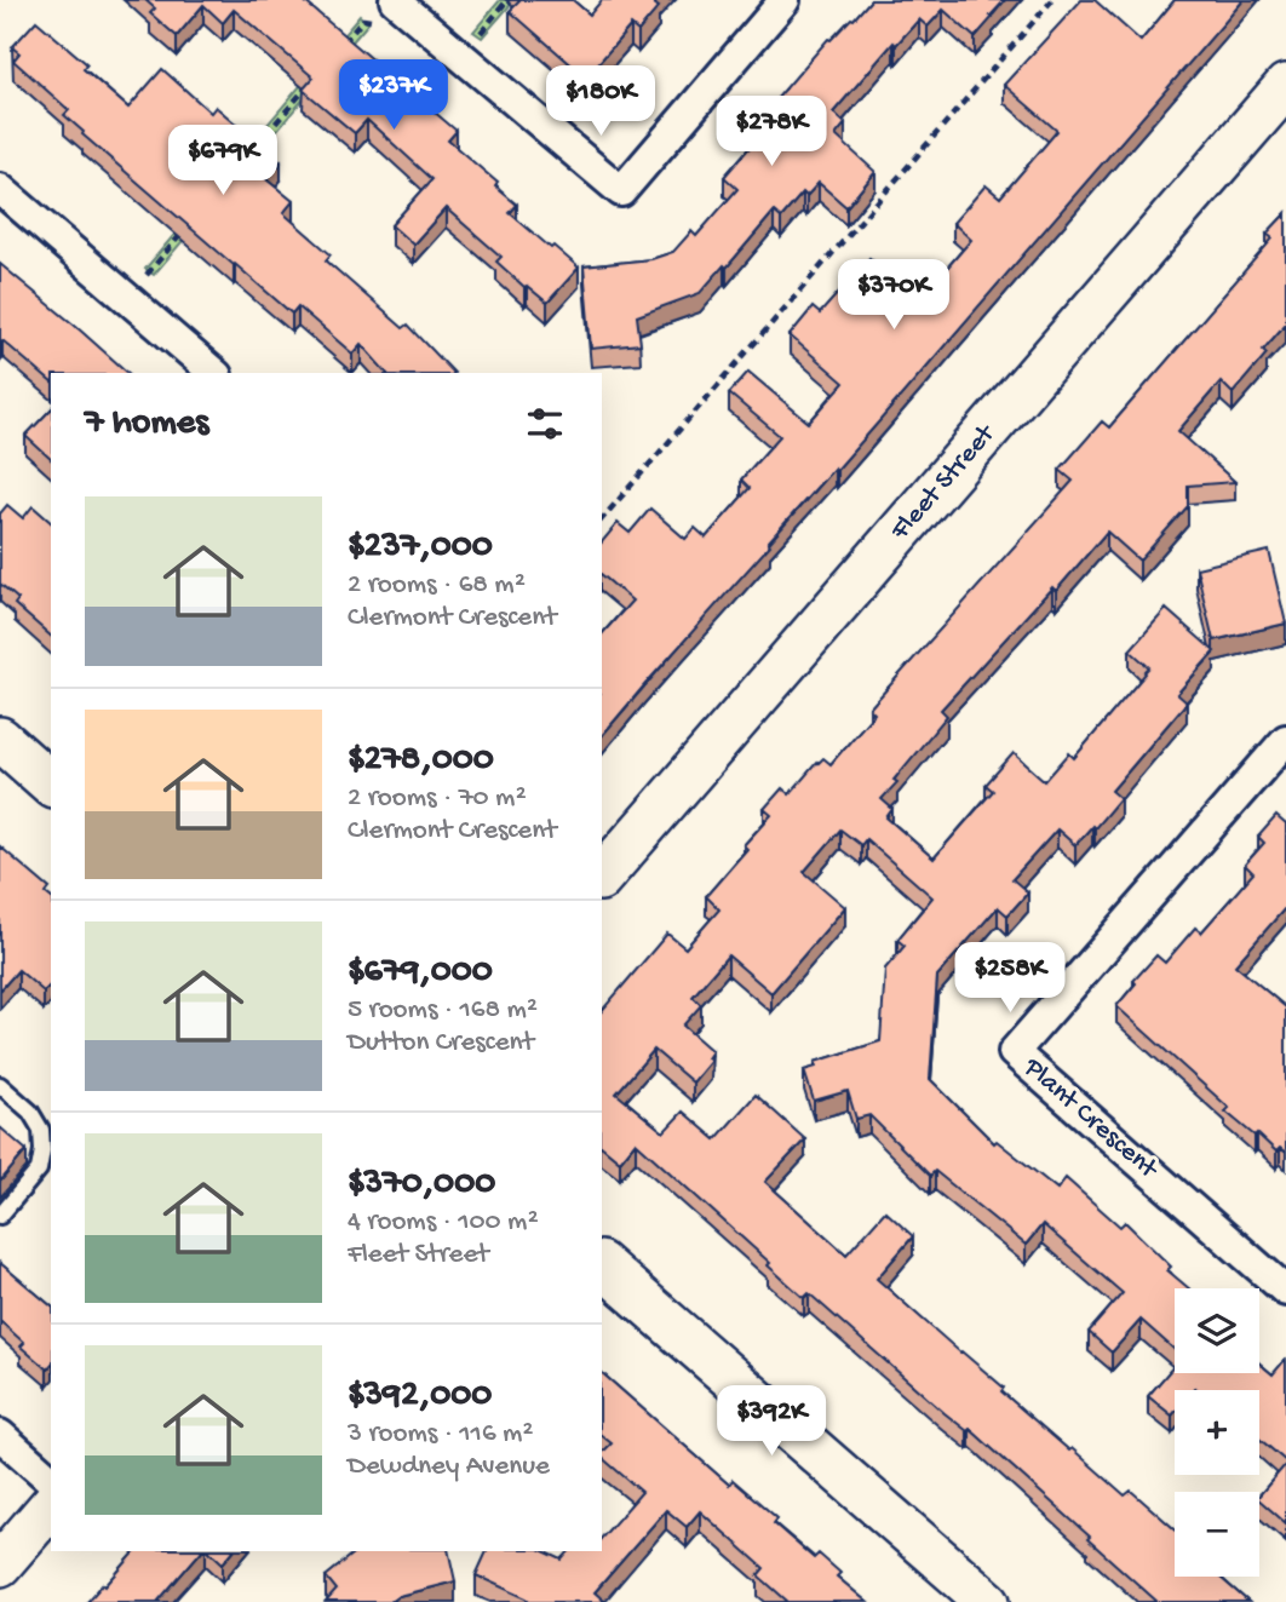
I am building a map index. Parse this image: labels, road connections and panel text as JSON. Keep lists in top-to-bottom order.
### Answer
{
  "streets": {
    "street": ["Fleet Street", "Plant Crescent"]
  },
  "page": {
    "price": [
      "$237K",
      "$180K",
      "$278K",
      "$679K",
      "$370K",
      "$258K",
      "$392K"
    ],
    "heading": "7 homes",
    "list": [
      {
        "name": "$237,000",
        "note": "2 rooms · 68 m² · Clermont Crescent"
      },
      {
        "name": "$278,000",
        "note": "2 rooms · 70 m² · Clermont Crescent"
      },
      {
        "name": "$679,000",
        "note": "5 rooms · 168 m² · Dutton Crescent"
      },
      {
        "name": "$370,000",
        "note": "4 rooms · 100 m² · Fleet Street"
      },
      {
        "name": "$392,000",
        "note": "3 rooms · 116 m² · Dewdney Avenue"
      }
    ],
    "map_buttons": ["+", "−"]
  }
}
